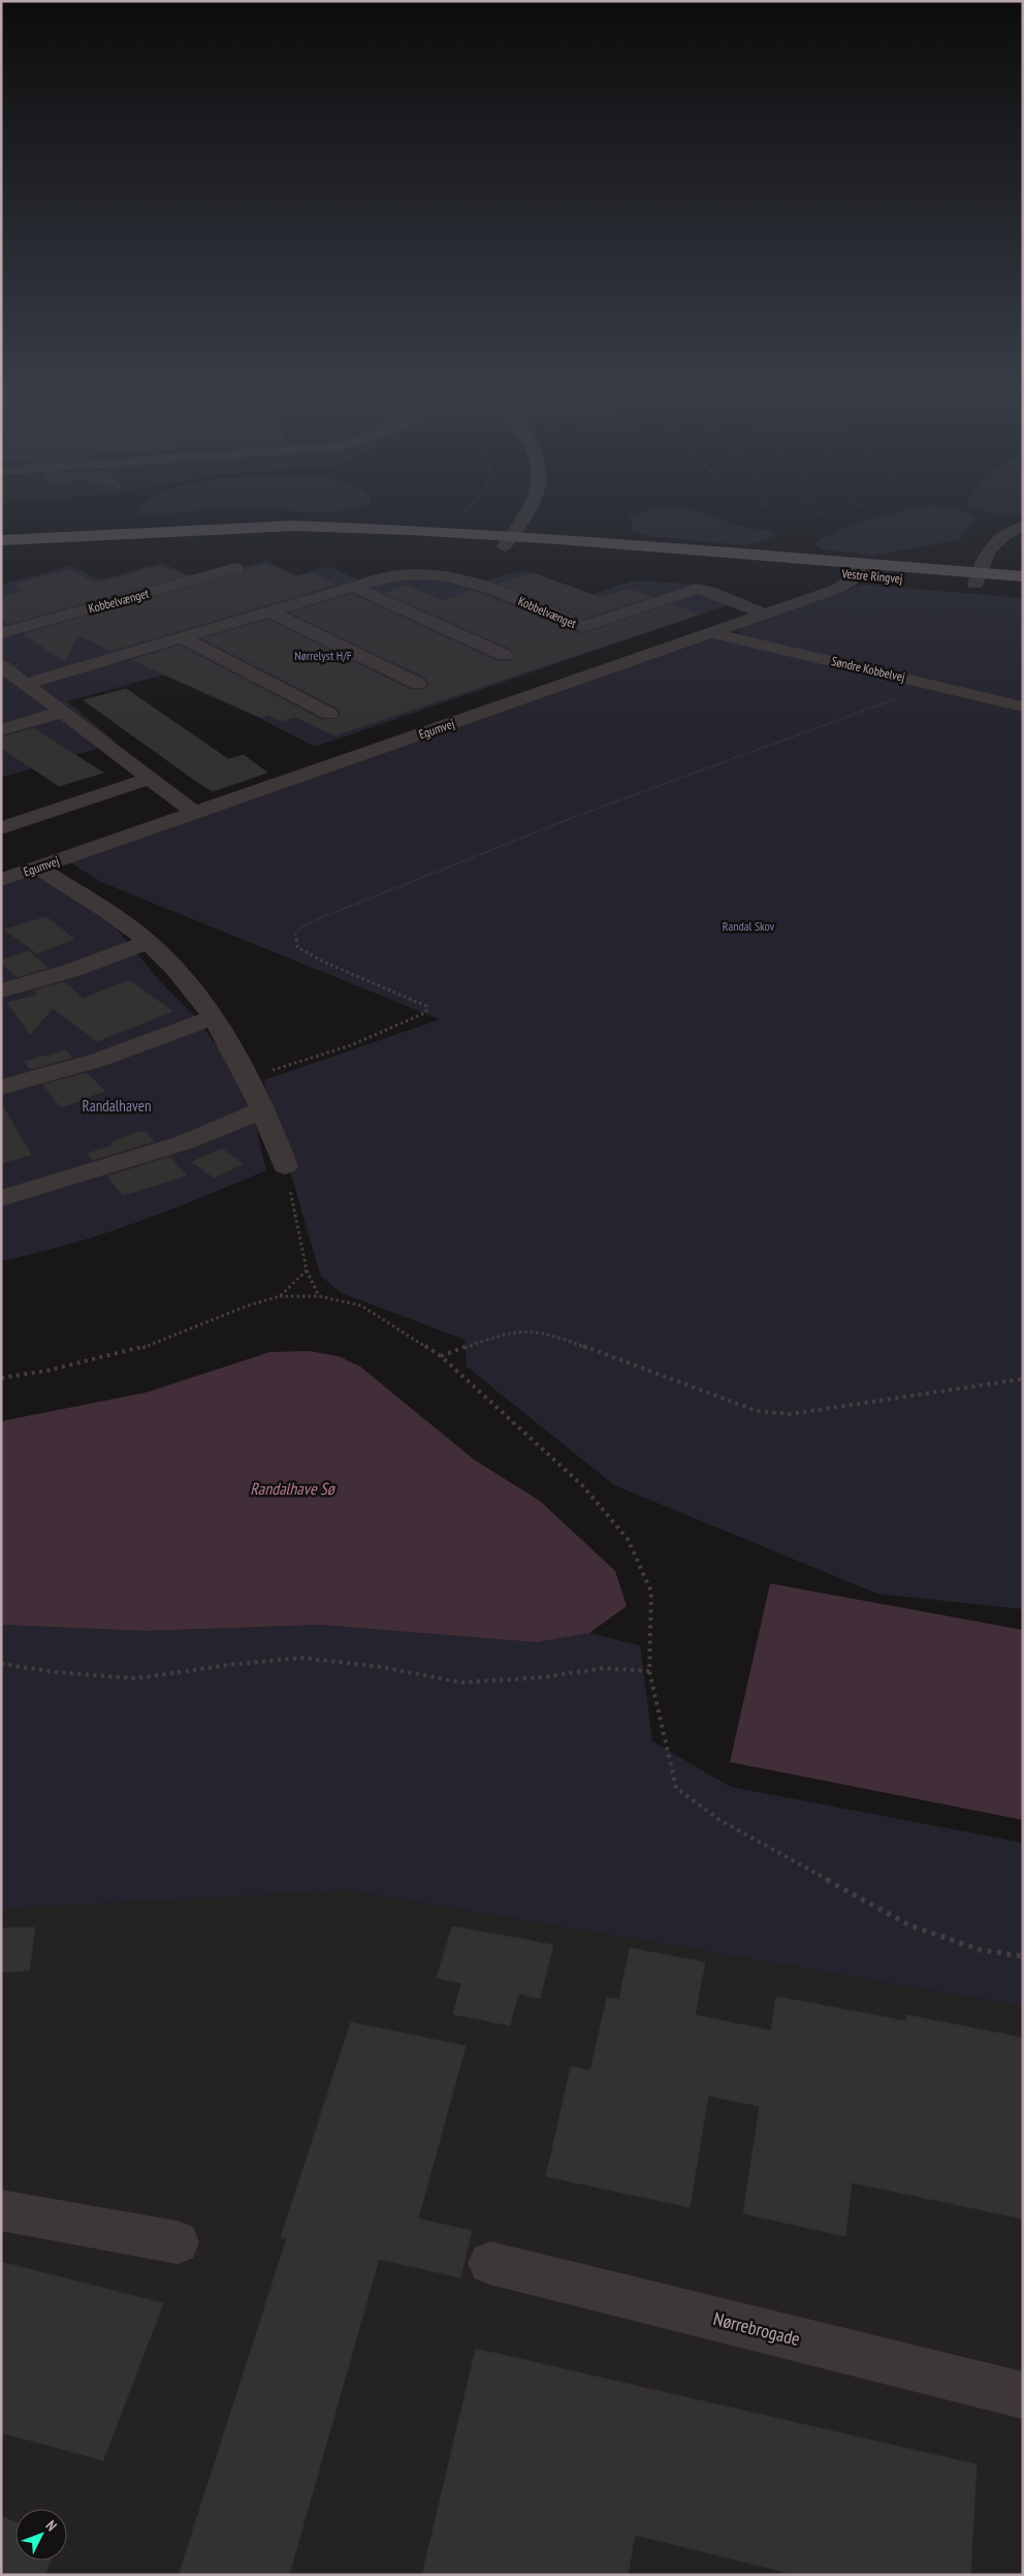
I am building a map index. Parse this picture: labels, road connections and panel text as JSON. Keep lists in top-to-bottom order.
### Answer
{
  "streets": {
    "main road": ["Vestre Ringvej"],
    "street": [
      "Kobbelvænget",
      "Søndre Kobbelvej",
      "Egumvej",
      "Nørrebrogade"
    ]
  },
  "crossings": [
    ["Vestre Ringvej", "Egumvej"],
    ["Kobbelvænget", "Egumvej"],
    ["Søndre Kobbelvej", "Egumvej"]
  ],
  "water": ["Randalhave Sø"],
  "parks": ["Nørrelyst H/F", "Randal Skov", "Randalhaven"],
  "north": "top right"
}
